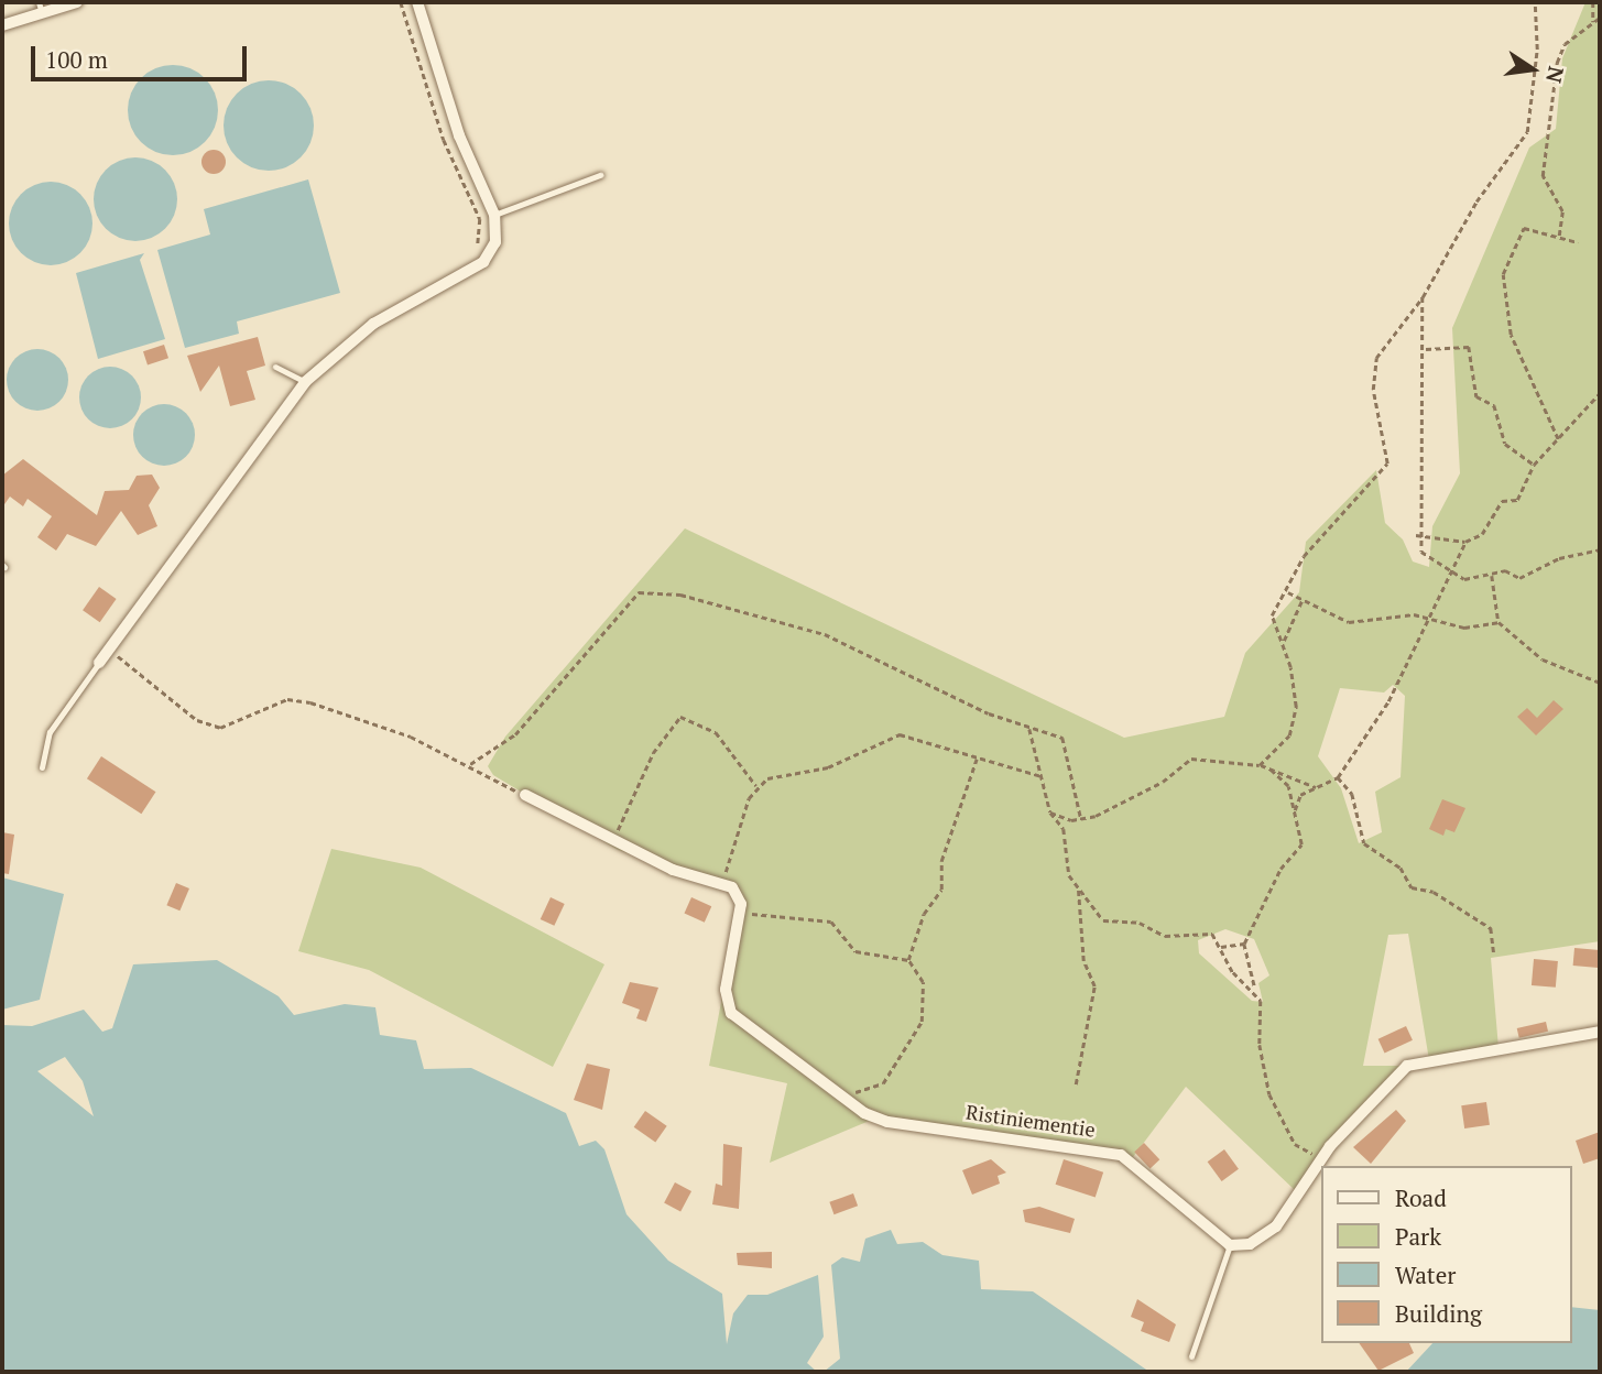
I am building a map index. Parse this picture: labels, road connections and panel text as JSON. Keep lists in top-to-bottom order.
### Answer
{
  "streets": {
    "street": ["Ristiniementie"]
  },
  "legend": [
    "Road",
    "Park",
    "Water",
    "Building"
  ],
  "scale_bar": "100 m",
  "north": "right"
}
